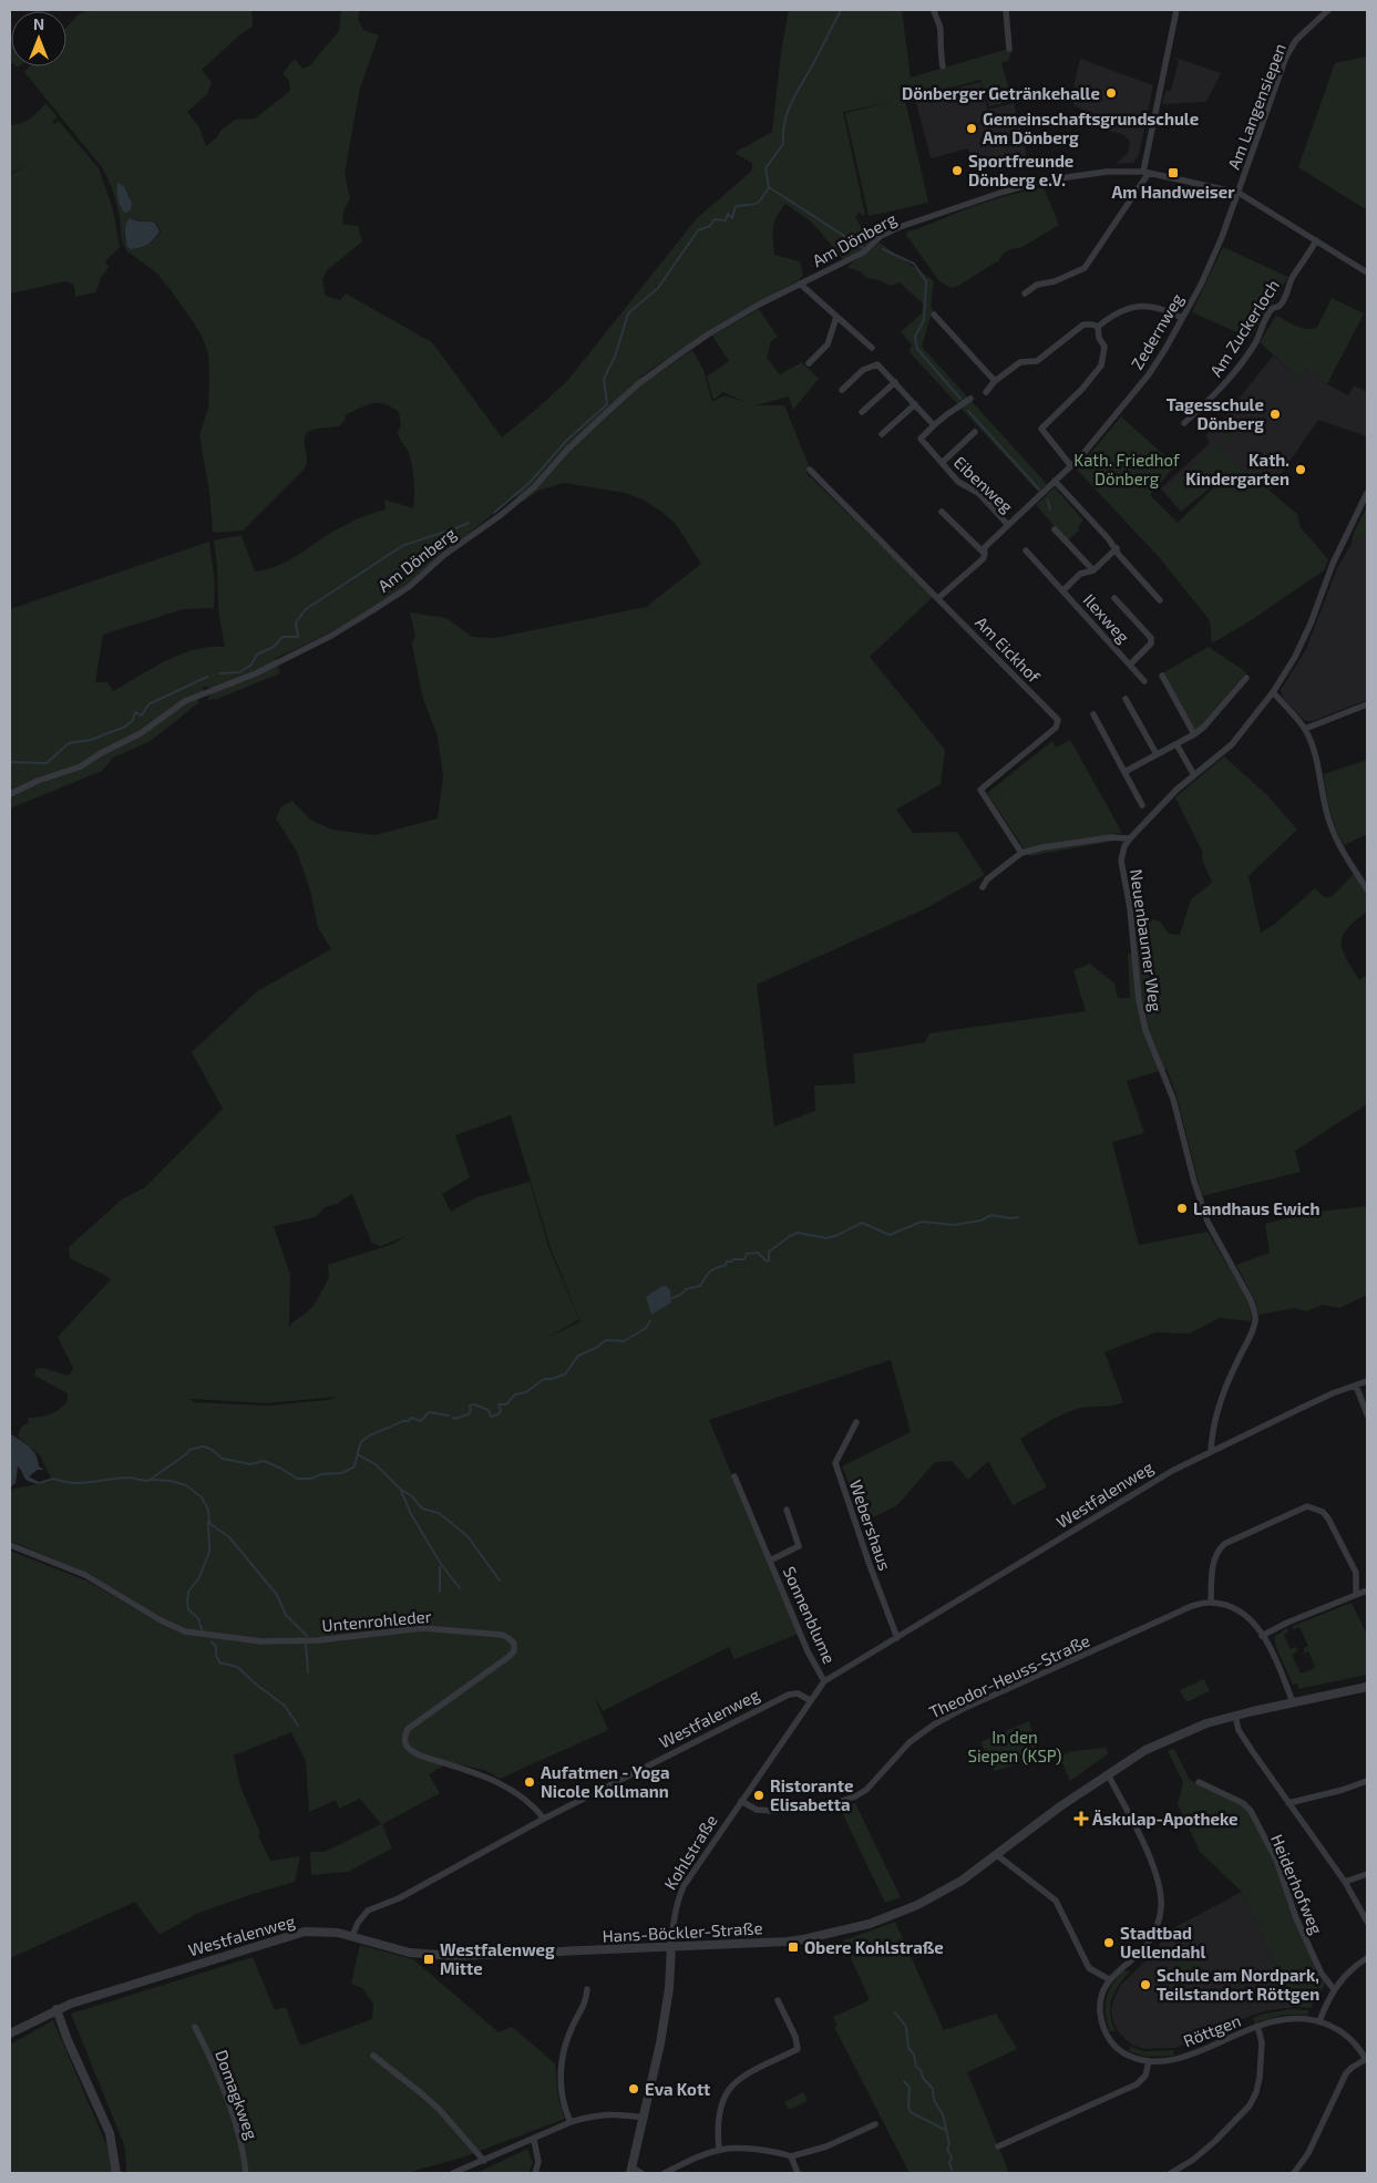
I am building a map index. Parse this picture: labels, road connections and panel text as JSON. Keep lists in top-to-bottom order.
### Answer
{
  "streets": {
    "street": [
      "Am Langensiepen",
      "Am Dönberg",
      "Am Zuckerloch",
      "Zedernweg",
      "Eibenweg",
      "Ilexweg",
      "Am Eickhof",
      "Neuenbaumer Weg",
      "Westfalenweg",
      "Webershaus",
      "Sonnenblume",
      "Untenrohleder",
      "Theodor-Heuss-Straße",
      "Kohlstraße",
      "Heiderhofweg",
      "Hans-Böckler-Straße",
      "Röttgen",
      "Domagkweg"
    ]
  },
  "crossings": [
    ["Am Langensiepen", "Am Dönberg"],
    ["Am Langensiepen", "Zedernweg"],
    ["Am Dönberg", "Am Zuckerloch"],
    ["Am Dönberg", "Zedernweg"],
    ["Zedernweg", "Eibenweg"],
    ["Zedernweg", "Am Eickhof"],
    ["Neuenbaumer Weg", "Westfalenweg"],
    ["Westfalenweg", "Webershaus"],
    ["Westfalenweg", "Sonnenblume"],
    ["Westfalenweg", "Untenrohleder"],
    ["Westfalenweg", "Kohlstraße"],
    ["Westfalenweg", "Hans-Böckler-Straße"],
    ["Theodor-Heuss-Straße", "Kohlstraße"],
    ["Kohlstraße", "Hans-Böckler-Straße"],
    ["Hans-Böckler-Straße", "Röttgen"]
  ],
  "parks": ["Kath. Friedhof Dönberg", "In den Siepen (KSP)"],
  "places": {
    "other": [
      "Dönberger Getränkehalle",
      "Gemeinschaftsgrundschule Am Dönberg",
      "Sportfreunde Dönberg e.V.",
      "Tagesschule Dönberg",
      "Kath. Kindergarten",
      "Landhaus Ewich",
      "Aufatmen - Yoga Nicole Kollmann",
      "Ristorante Elisabetta",
      "Stadtbad Uellendahl",
      "Schule am Nordpark, Teilstandort Röttgen",
      "Eva Kott"
    ],
    "transit": ["Am Handweiser", "Obere Kohlstraße", "Westfalenweg Mitte"],
    "health": ["Äskulap-Apotheke"]
  },
  "north": "top"
}
